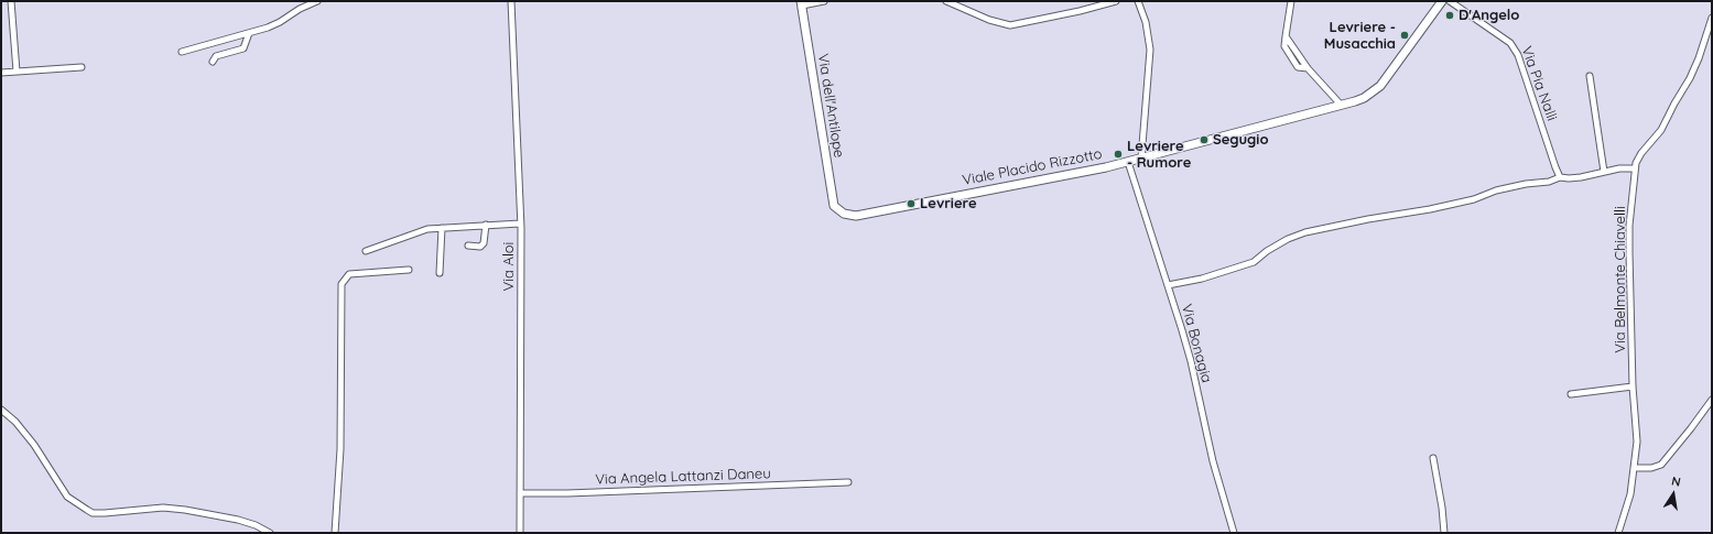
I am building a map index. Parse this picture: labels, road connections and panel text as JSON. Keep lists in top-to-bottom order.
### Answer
{
  "streets": {
    "street": [
      "Via Pia Nalli",
      "Via dell'Antilope",
      "Viale Placido Rizzotto",
      "Via Aloi",
      "Via Belmonte Chiavelli",
      "Via Bonagia",
      "Via Angela Lattanzi Daneu"
    ]
  },
  "crossings": [
    ["Via dell'Antilope", "Viale Placido Rizzotto"],
    ["Viale Placido Rizzotto", "Via Bonagia"],
    ["Via Aloi", "Via Angela Lattanzi Daneu"]
  ],
  "places": [
    "D'Angelo",
    "Levriere - Musacchia",
    "Segugio",
    "Levriere - Rumore",
    "Levriere"
  ],
  "north": "top"
}
